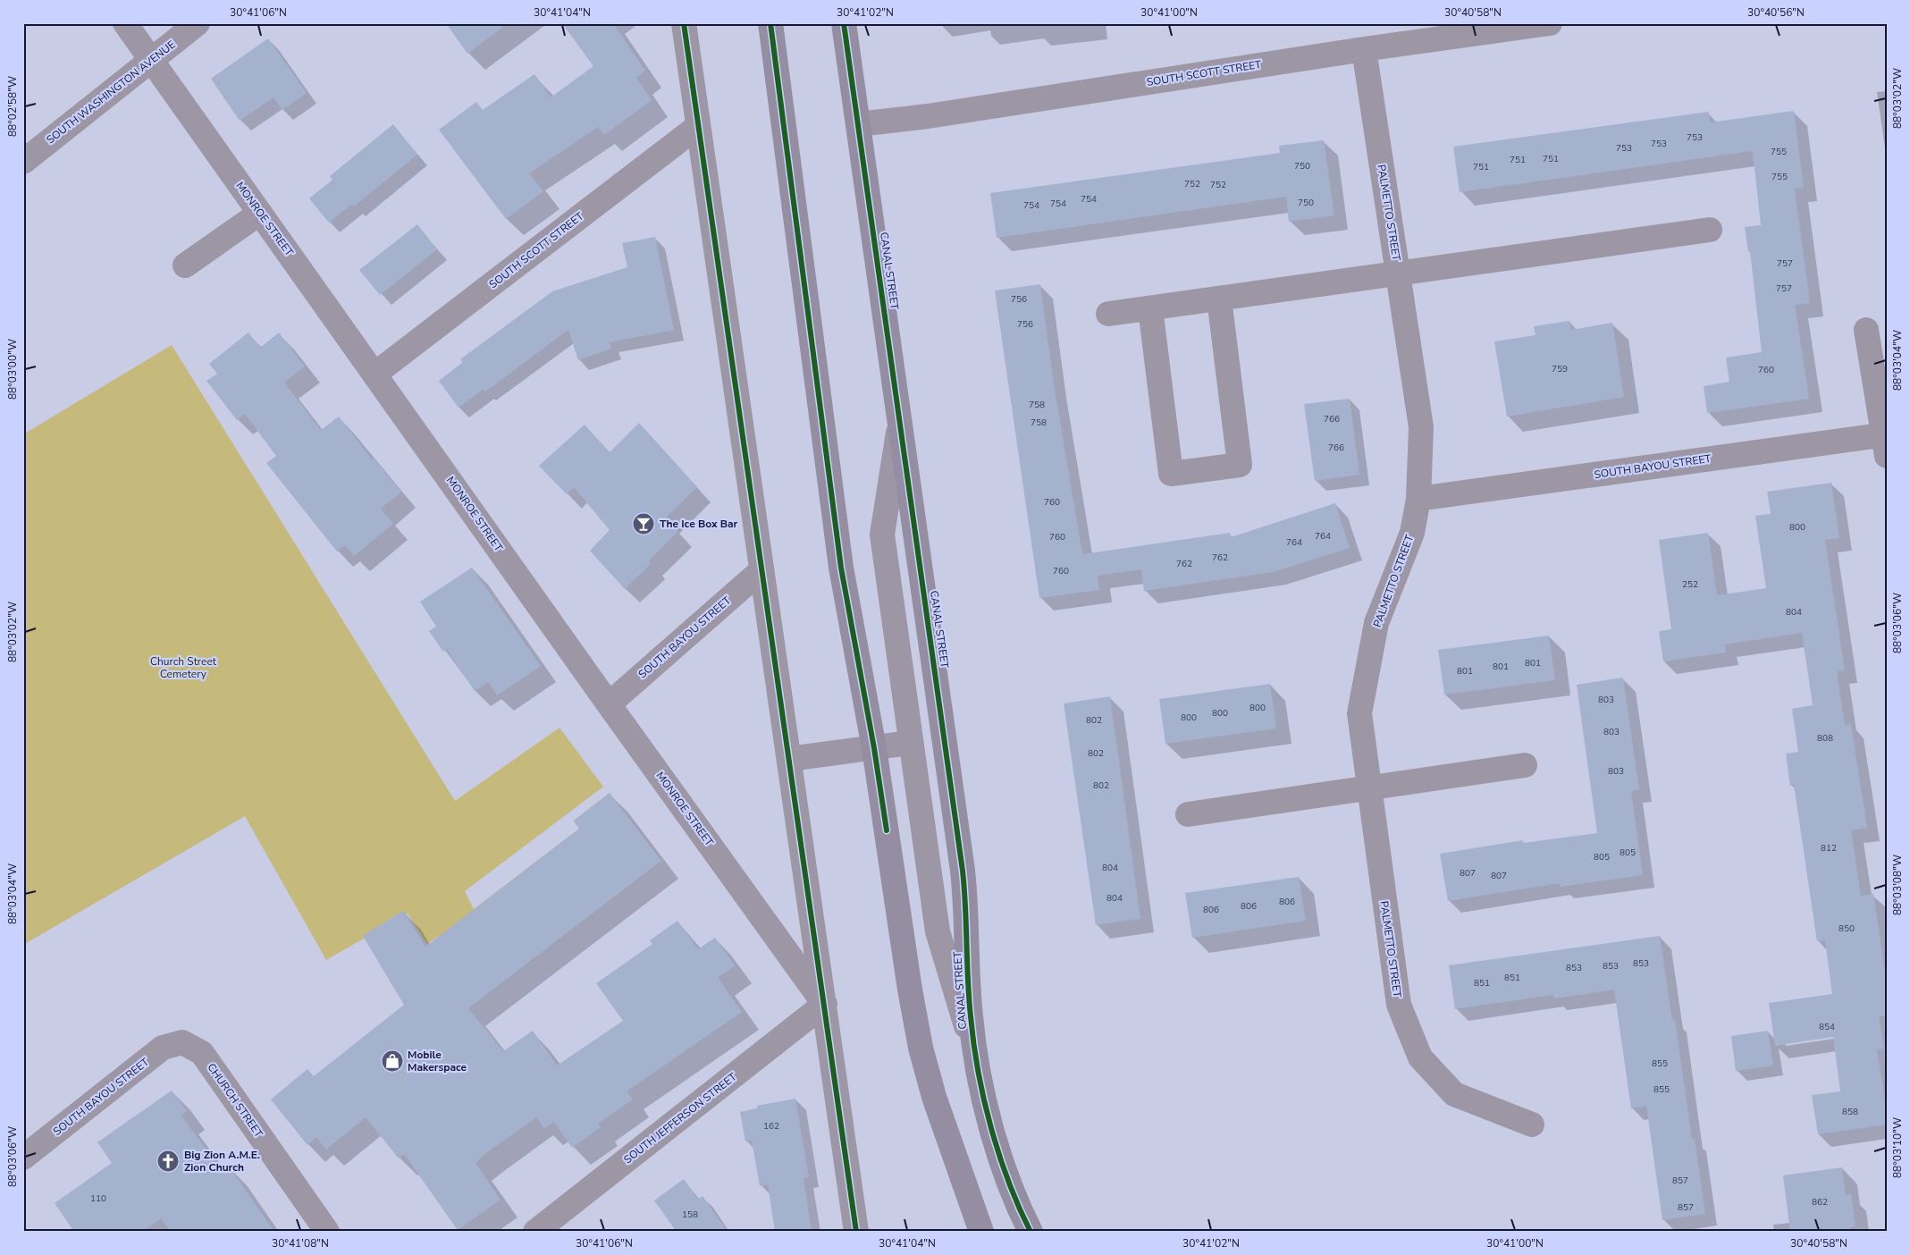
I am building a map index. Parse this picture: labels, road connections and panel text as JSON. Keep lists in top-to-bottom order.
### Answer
{
  "streets": {
    "main road": ["CANAL STREET"],
    "street": [
      "SOUTH SCOTT STREET",
      "SOUTH WASHINGTON AVENUE",
      "PALMETTO STREET",
      "MONROE STREET",
      "SOUTH BAYOU STREET",
      "CHURCH STREET",
      "SOUTH JEFFERSON STREET"
    ]
  },
  "crossings": [
    ["SOUTH SCOTT STREET", "PALMETTO STREET"],
    ["SOUTH SCOTT STREET", "MONROE STREET"],
    ["SOUTH SCOTT STREET", "CANAL STREET"],
    ["SOUTH WASHINGTON AVENUE", "MONROE STREET"],
    ["PALMETTO STREET", "SOUTH BAYOU STREET"],
    ["MONROE STREET", "SOUTH BAYOU STREET"],
    ["MONROE STREET", "SOUTH JEFFERSON STREET"],
    ["SOUTH BAYOU STREET", "CHURCH STREET"]
  ],
  "parks": ["Church Street Cemetery"],
  "places": {
    "bar": ["The Ice Box Bar"],
    "shop": ["Mobile Makerspace"],
    "church": ["Big Zion A.M.E. Zion Church"]
  },
  "house_numbers": [
    "753",
    "753",
    "753",
    "755",
    "751",
    "751",
    "750",
    "751",
    "755",
    "752",
    "752",
    "754",
    "750",
    "754",
    "754",
    "757",
    "757",
    "756",
    "756",
    "759",
    "760",
    "758",
    "766",
    "758",
    "766",
    "760",
    "800",
    "764",
    "760",
    "764",
    "762",
    "762",
    "760",
    "252",
    "804",
    "801",
    "801",
    "801",
    "803",
    "800",
    "800",
    "800",
    "802",
    "803",
    "808",
    "802",
    "803",
    "802",
    "812",
    "805",
    "805",
    "804",
    "807",
    "807",
    "804",
    "806",
    "806",
    "806",
    "850",
    "853",
    "853",
    "853",
    "851",
    "851",
    "854",
    "855",
    "855",
    "858",
    "162",
    "857",
    "110",
    "862",
    "857",
    "158"
  ],
  "coordinates": [
    "30°41'06\"N",
    "30°41'04\"N",
    "30°41'02\"N",
    "30°41'00\"N",
    "30°40'58\"N",
    "30°40'56\"N",
    "88°03'02\"W",
    "88°02'58\"W",
    "88°03'04\"W",
    "88°03'00\"W",
    "88°03'06\"W",
    "88°03'08\"W",
    "88°03'10\"W",
    "30°41'08\"N"
  ]
}
